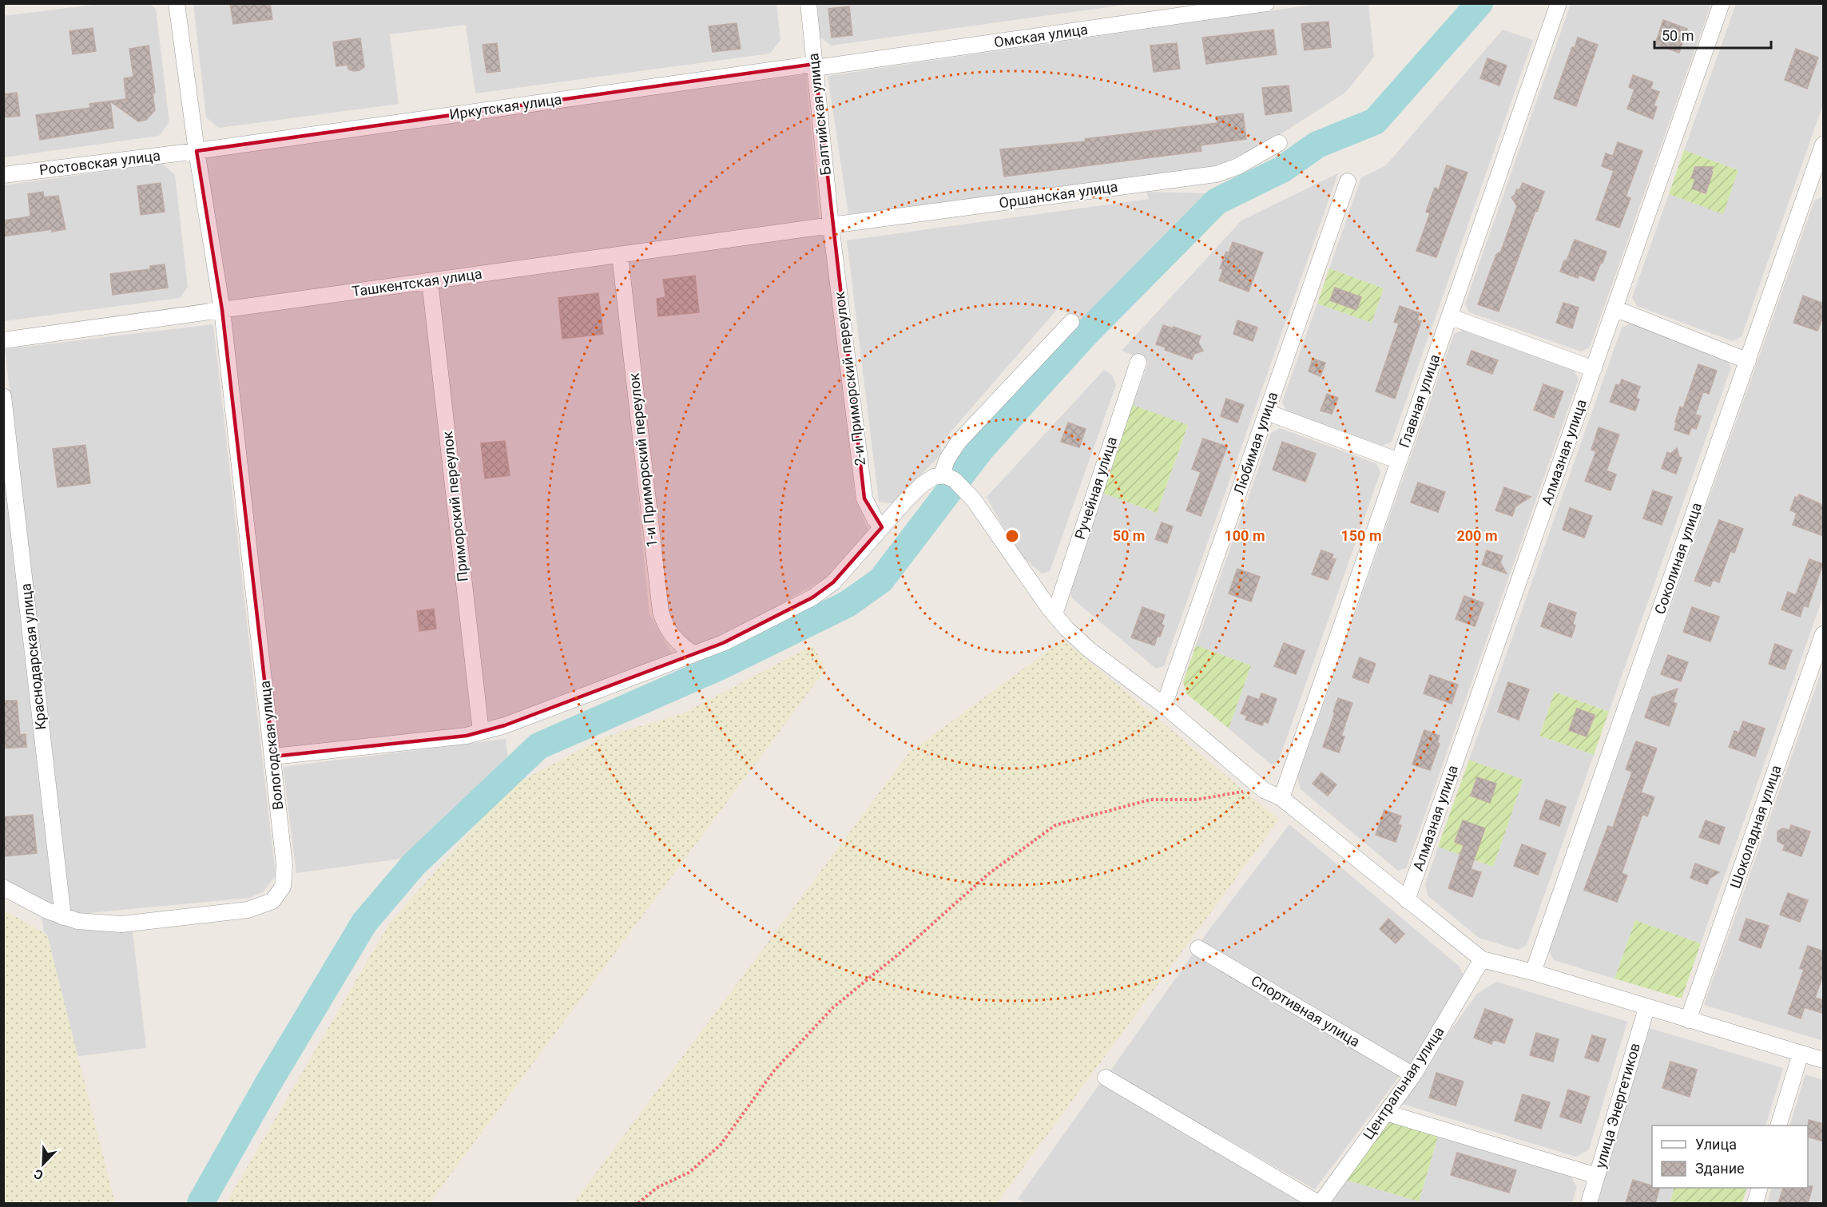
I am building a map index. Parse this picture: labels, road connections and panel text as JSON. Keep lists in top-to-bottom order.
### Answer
{
  "streets": {
    "street": [
      "Омская улица",
      "Иркутская улица",
      "Балтийская улица",
      "Ростовская улица",
      "Оршанская улица",
      "Ташкентская улица",
      "2-и Приморский переулок",
      "Главная улица",
      "Любимая улица",
      "Алмазная улица",
      "1-и Приморский переулок",
      "Ручейная улица",
      "Приморский переулок",
      "Соколиная улица",
      "Краснодарская улица",
      "Вологодская улица",
      "Шоколадная улица",
      "Спортивная улица",
      "Центральная улица",
      "улица Энергетиков"
    ]
  },
  "crossings": [
    ["Омская улица", "Иркутская улица"],
    ["Омская улица", "Балтийская улица"],
    ["Иркутская улица", "Балтийская улица"],
    ["Иркутская улица", "Ростовская улица"],
    ["Иркутская улица", "Вологодская улица"],
    ["Балтийская улица", "Оршанская улица"],
    ["Балтийская улица", "Ташкентская улица"],
    ["Балтийская улица", "2-и Приморский переулок"],
    ["Ростовская улица", "Вологодская улица"],
    ["Оршанская улица", "Ташкентская улица"],
    ["Оршанская улица", "2-и Приморский переулок"],
    ["Ташкентская улица", "2-и Приморский переулок"],
    ["Ташкентская улица", "1-и Приморский переулок"],
    ["Ташкентская улица", "Приморский переулок"],
    ["Ташкентская улица", "Вологодская улица"],
    ["Краснодарская улица", "Вологодская улица"],
    ["Спортивная улица", "Центральная улица"]
  ],
  "legend": ["Улица", "Здание"],
  "scale_bar": "50 m",
  "north": "bottom left",
  "rings": [
    "50 m",
    "100 m",
    "150 m",
    "200 m"
  ]
}
